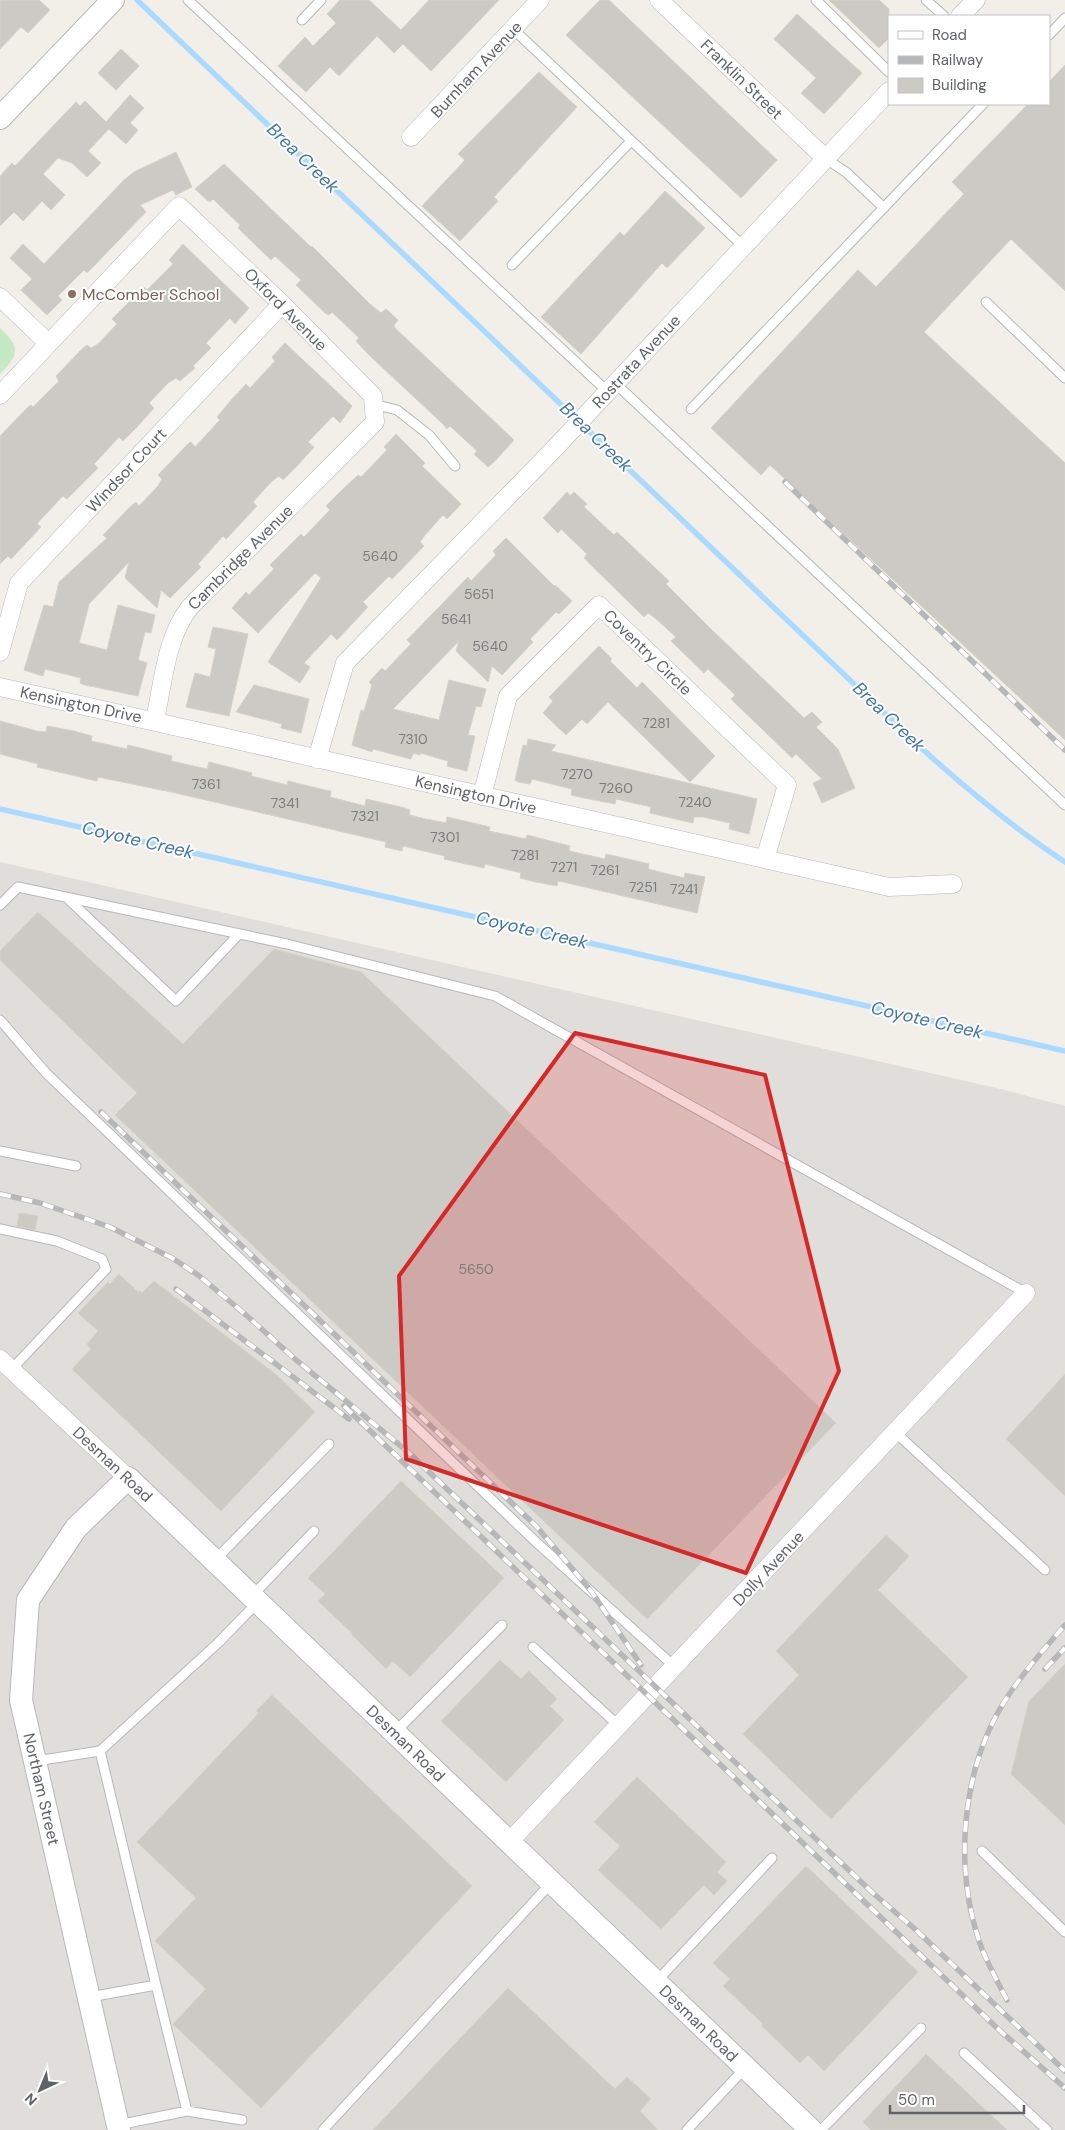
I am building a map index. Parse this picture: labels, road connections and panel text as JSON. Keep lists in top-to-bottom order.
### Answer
{
  "streets": {
    "street": [
      "Burnham Avenue",
      "Franklin Street",
      "Oxford Avenue",
      "Rostrata Avenue",
      "Windsor Court",
      "Cambridge Avenue",
      "Coventry Circle",
      "Kensington Drive",
      "Desman Road",
      "Dolly Avenue",
      "Northam Street"
    ]
  },
  "crossings": [
    ["Franklin Street", "Rostrata Avenue"],
    ["Oxford Avenue", "Windsor Court"],
    ["Oxford Avenue", "Cambridge Avenue"],
    ["Rostrata Avenue", "Kensington Drive"],
    ["Cambridge Avenue", "Kensington Drive"],
    ["Coventry Circle", "Kensington Drive"],
    ["Desman Road", "Dolly Avenue"],
    ["Desman Road", "Northam Street"]
  ],
  "water": ["Brea Creek", "Coyote Creek"],
  "places": ["McComber School"],
  "house_numbers": [
    "5640",
    "5651",
    "5641",
    "5640",
    "7281",
    "7310",
    "7270",
    "7361",
    "7260",
    "7240",
    "7341",
    "7321",
    "7301",
    "7281",
    "7271",
    "7261",
    "7251",
    "7241",
    "5650"
  ],
  "legend": ["Road", "Railway", "Building"],
  "scale_bar": "50 m",
  "north": "bottom left"
}
